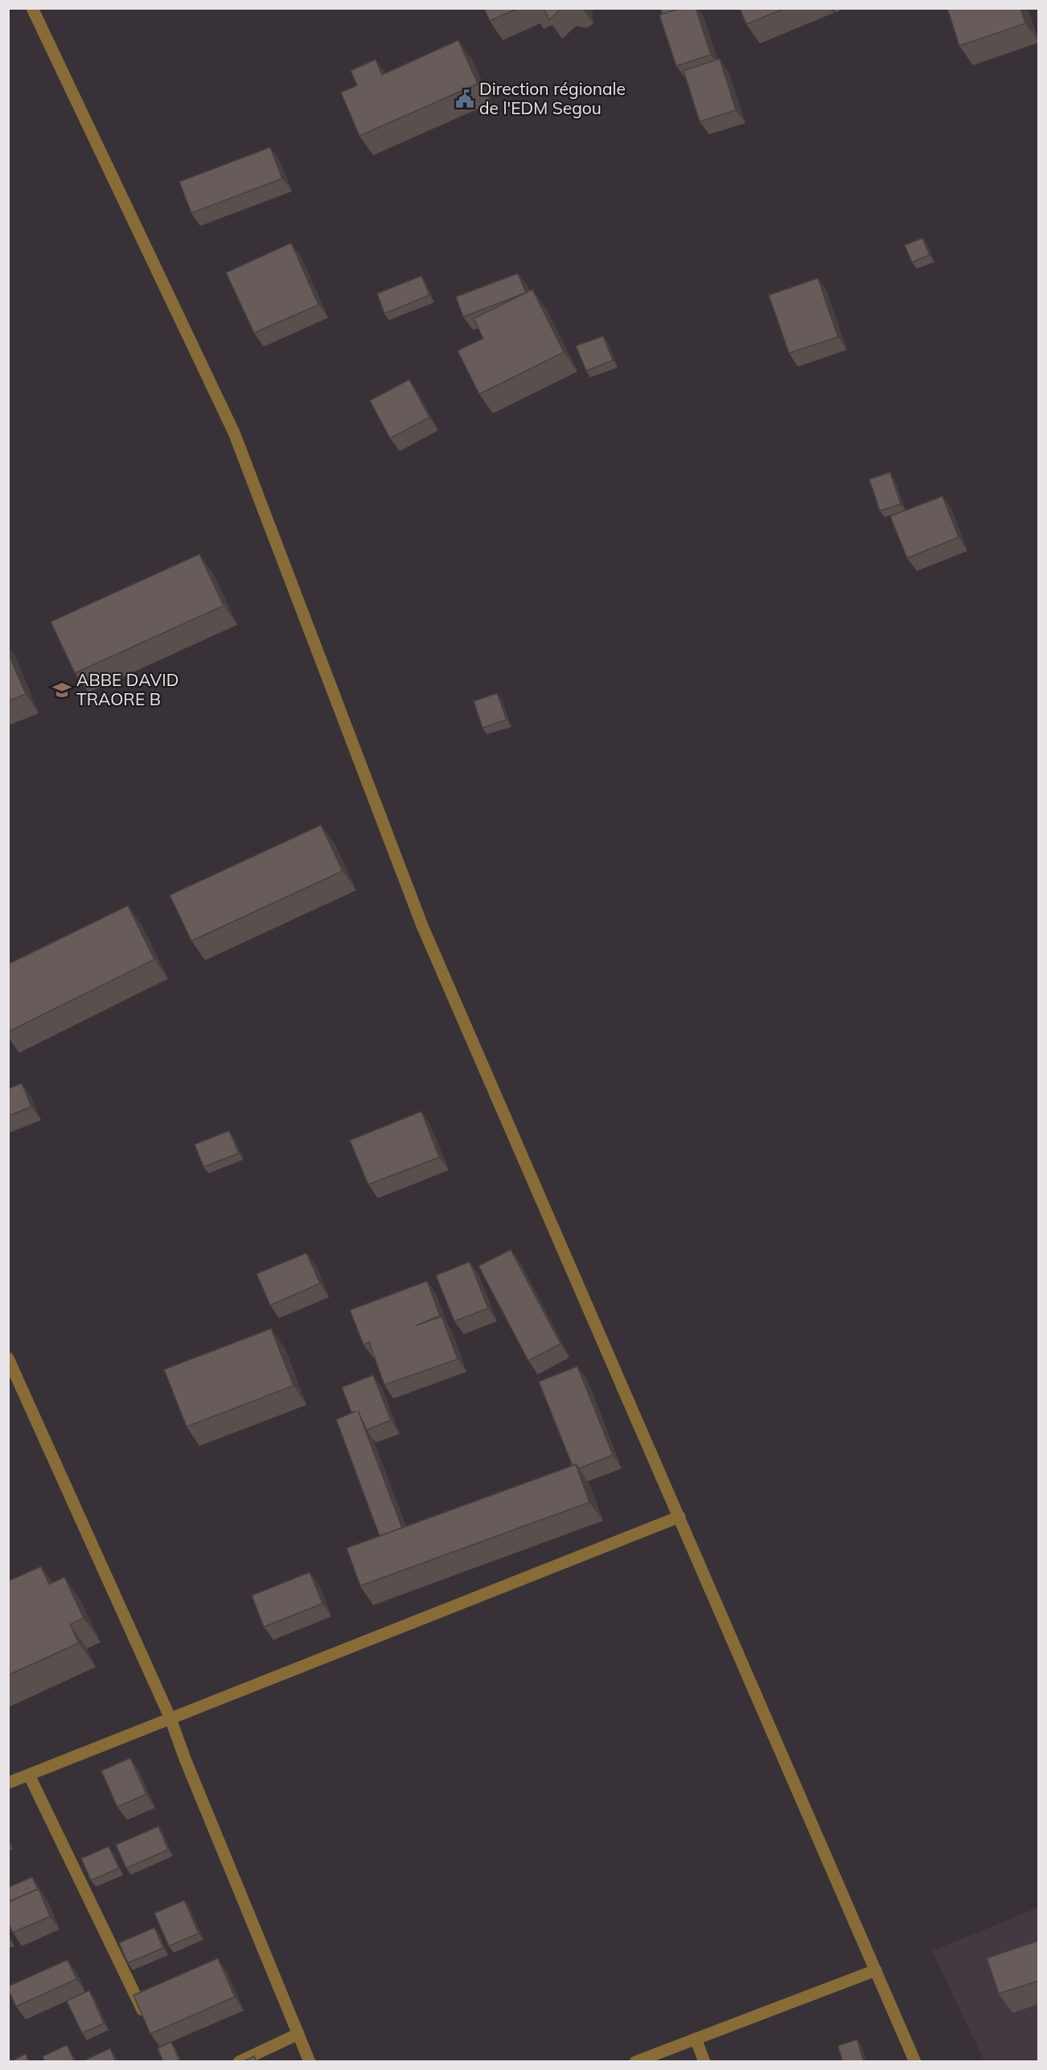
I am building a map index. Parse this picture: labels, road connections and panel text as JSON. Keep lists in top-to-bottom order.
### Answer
{
  "places": {
    "public building": ["Direction régionale de l'EDM Segou"],
    "school or university": ["ABBE DAVID TRAORE B"]
  }
}
